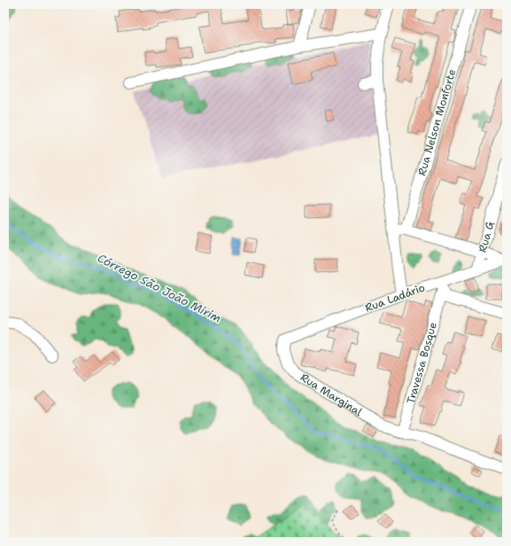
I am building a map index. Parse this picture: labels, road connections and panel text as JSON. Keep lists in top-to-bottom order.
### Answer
{
  "streets": {
    "street": [
      "Rua Nelson Monforte",
      "Rua G",
      "Rua Ladário",
      "Travessa Bosque",
      "Rua Marginal"
    ]
  },
  "crossings": [
    ["Rua G", "Rua Ladário"],
    ["Rua Ladário", "Travessa Bosque"],
    ["Rua Ladário", "Rua Marginal"],
    ["Travessa Bosque", "Rua Marginal"]
  ],
  "water": ["Córrego São João Mirim"]
}
